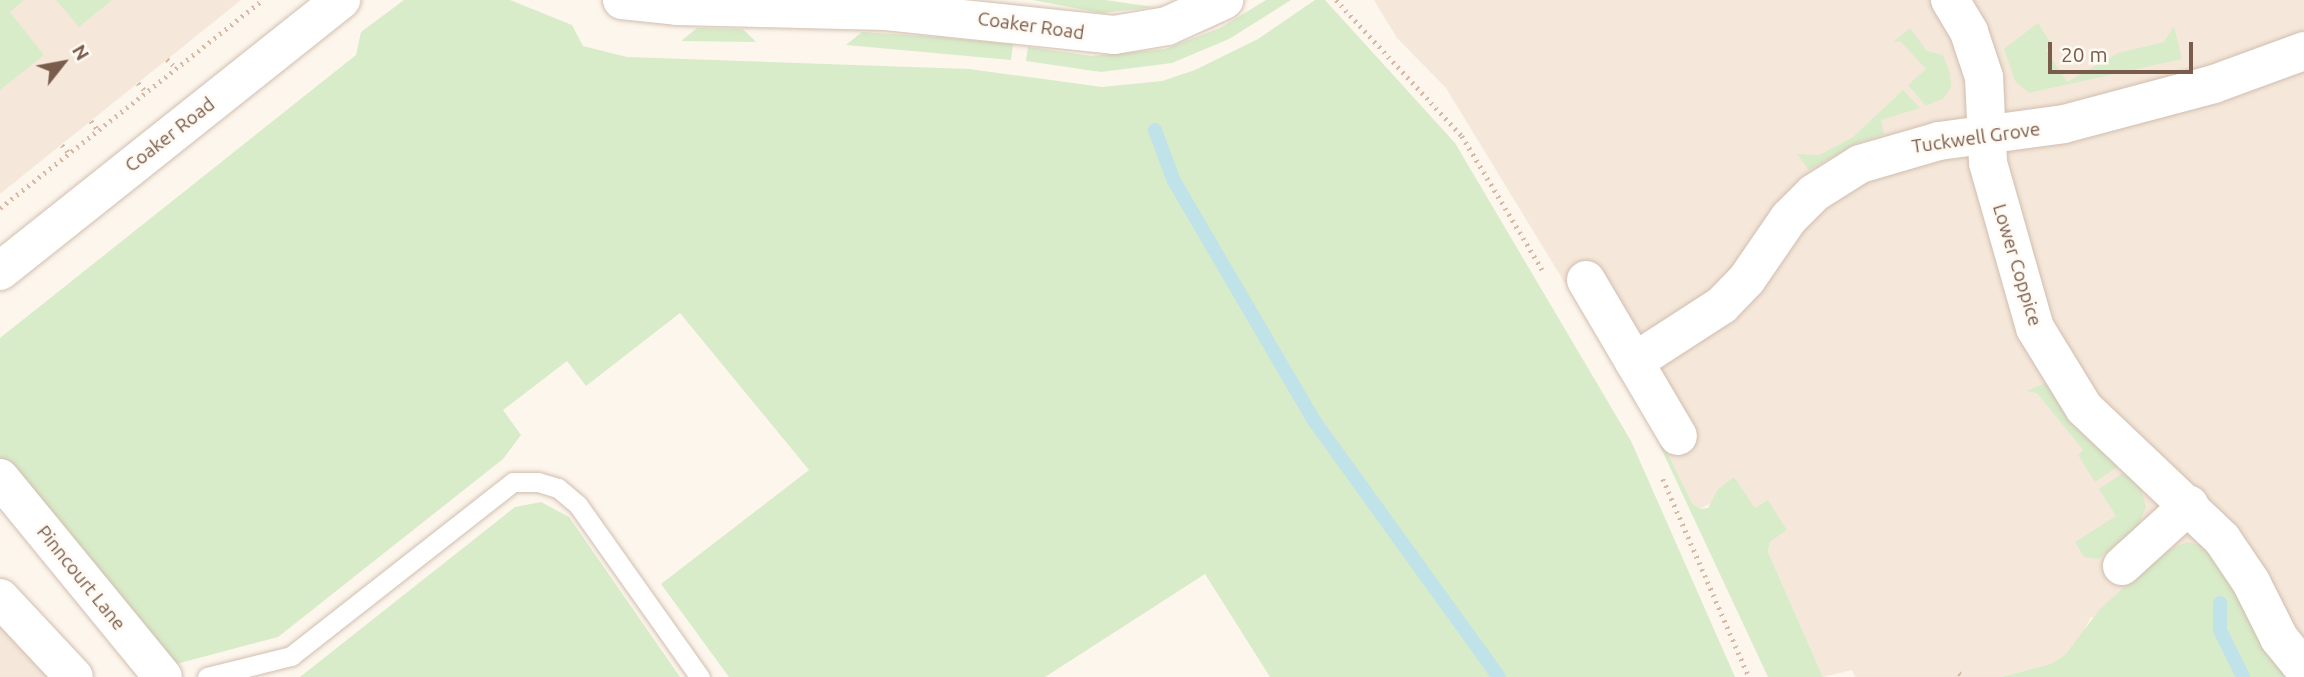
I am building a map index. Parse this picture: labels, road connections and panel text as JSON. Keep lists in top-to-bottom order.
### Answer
{
  "streets": {
    "street": [
      "Coaker Road",
      "Tuckwell Grove",
      "Lower Coppice",
      "Pinncourt Lane"
    ]
  },
  "crossings": [
    ["Tuckwell Grove", "Lower Coppice"]
  ],
  "scale_bar": "20 m",
  "north": "top right"
}
